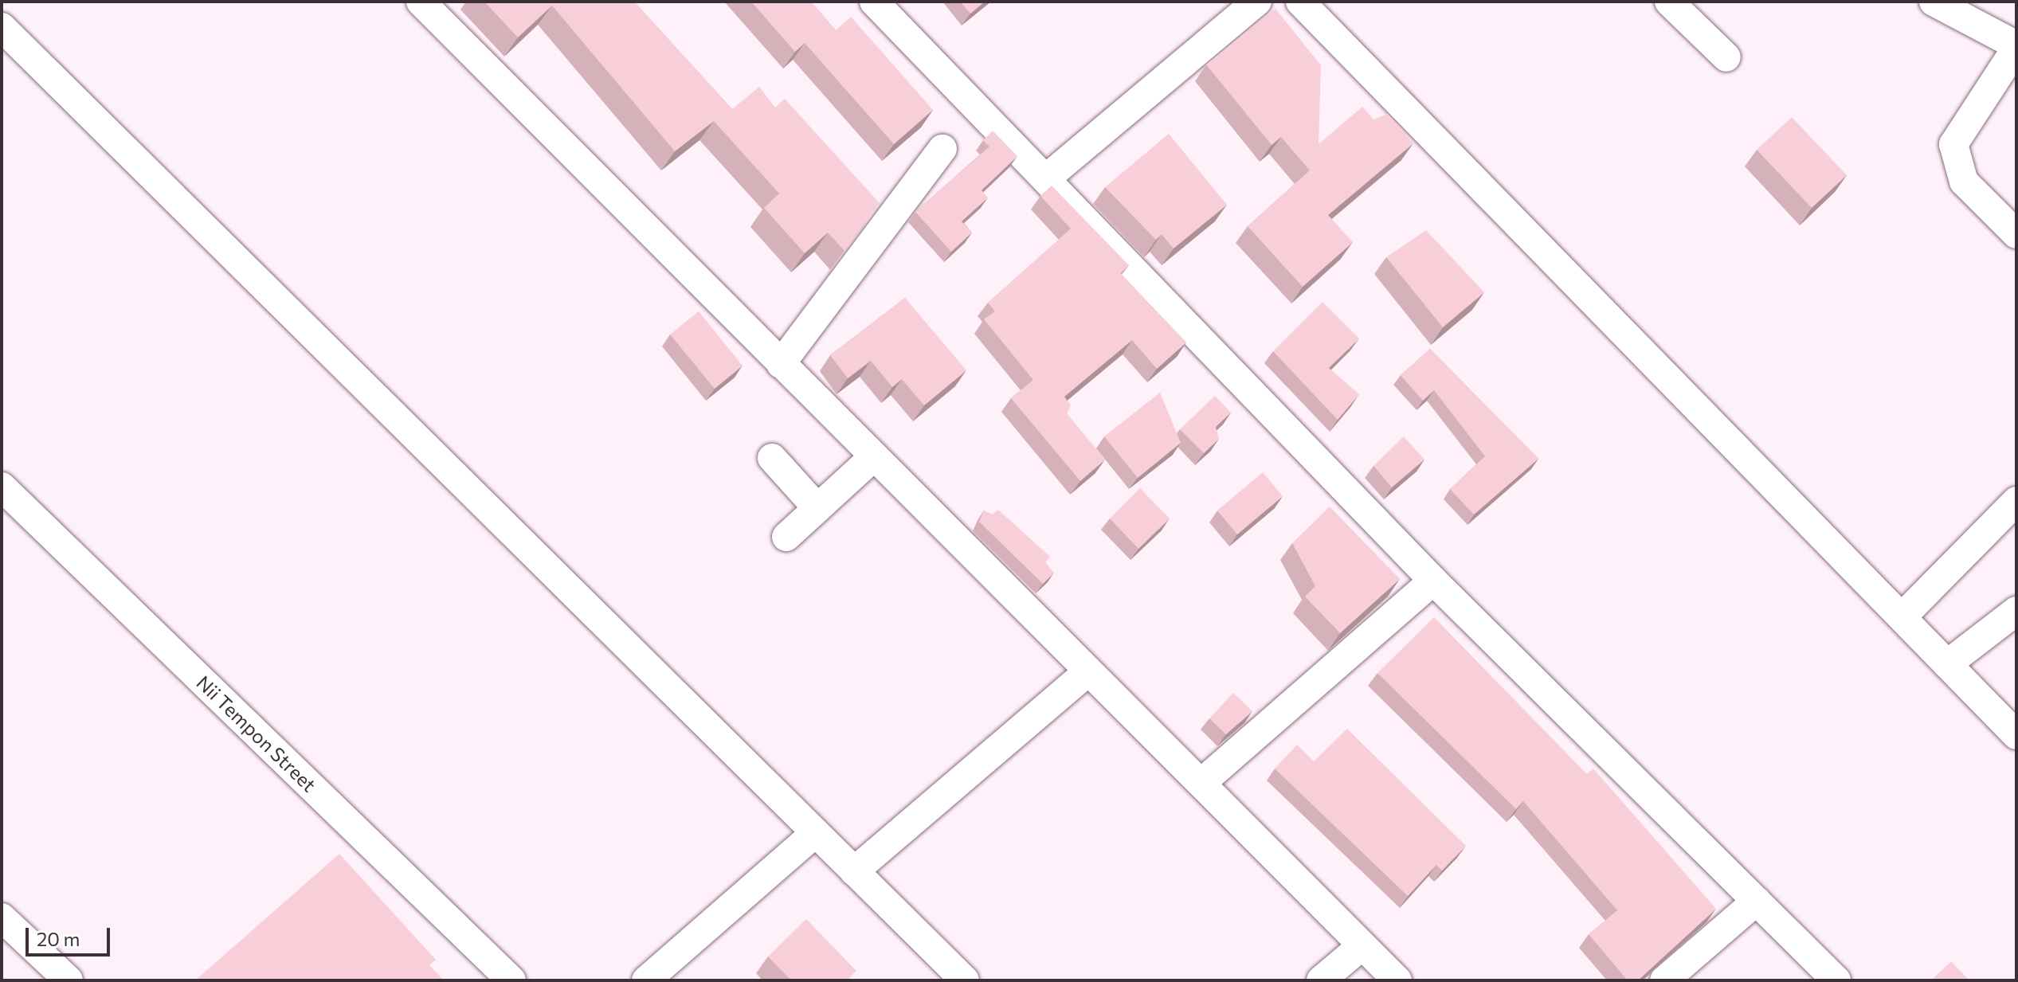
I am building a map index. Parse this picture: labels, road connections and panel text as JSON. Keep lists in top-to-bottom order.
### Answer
{
  "streets": {
    "street": ["Nii Tempon Street"]
  },
  "scale_bar": "20 m"
}
